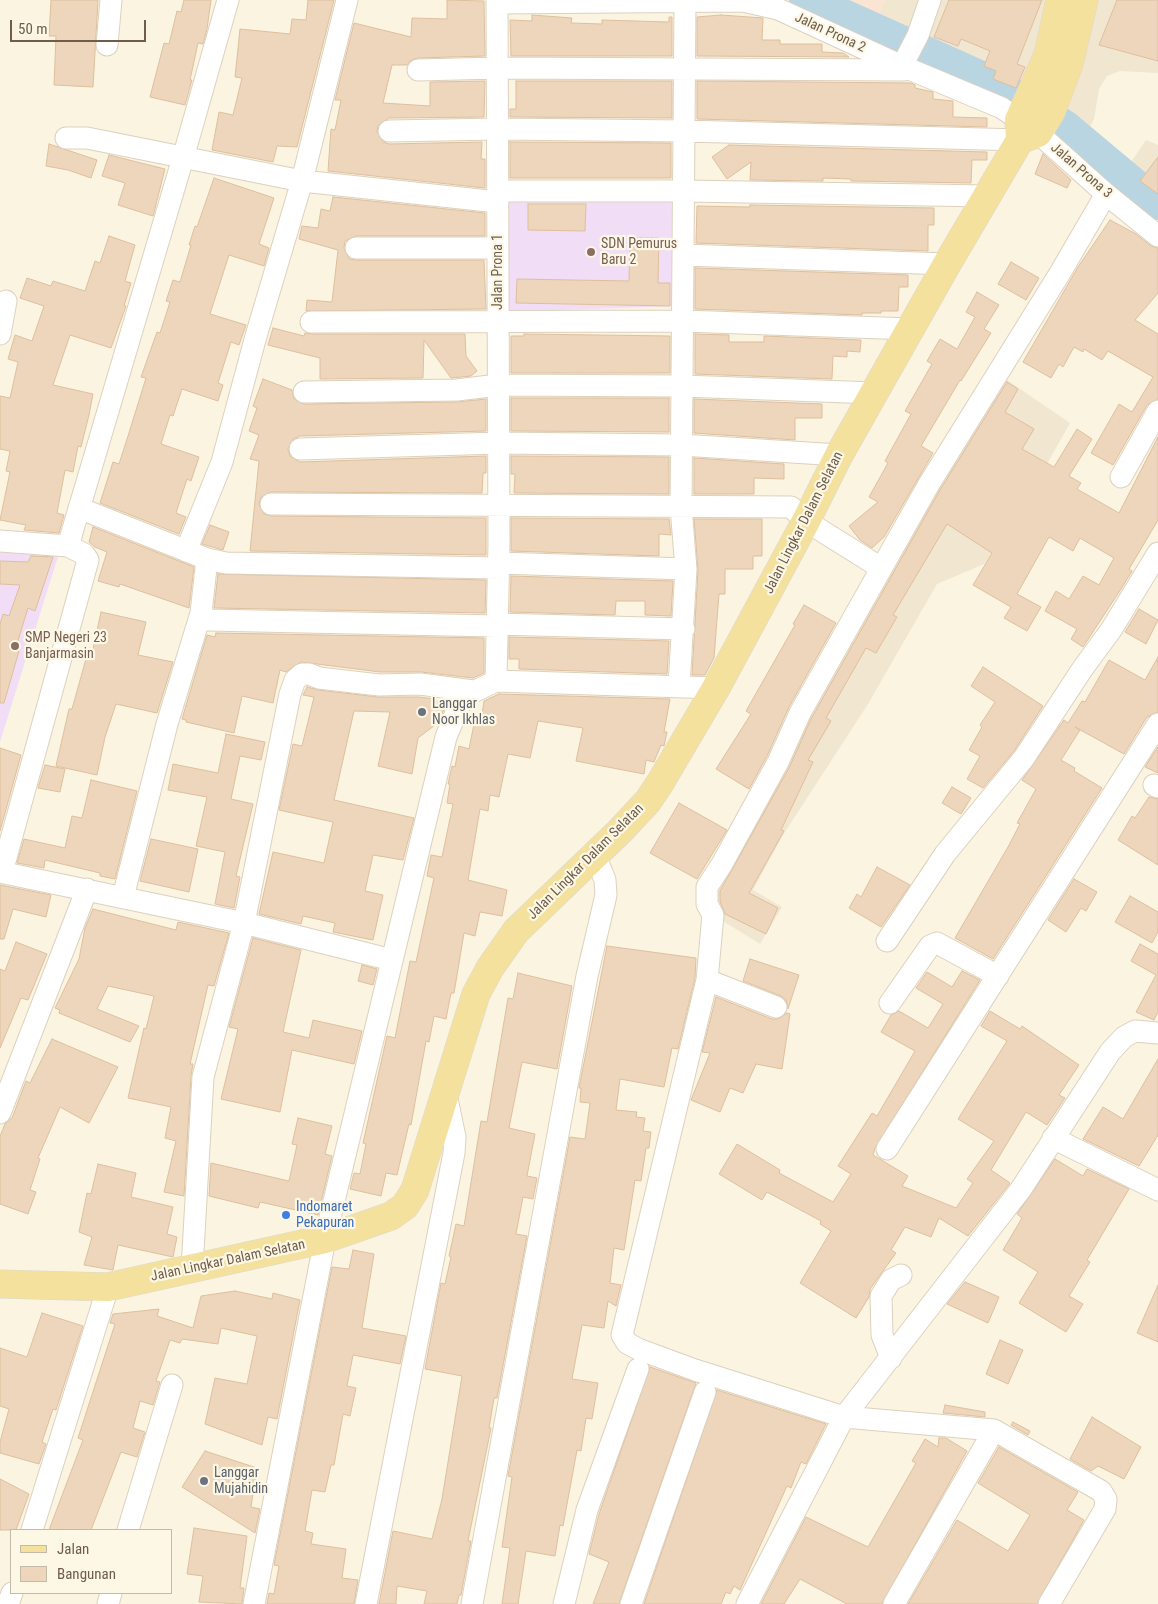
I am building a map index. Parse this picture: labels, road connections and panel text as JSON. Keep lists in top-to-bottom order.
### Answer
{
  "streets": {
    "main road": ["Jalan Lingkar Dalam Selatan"],
    "street": ["Jalan Prona 2", "Jalan Prona 3", "Jalan Prona 1"]
  },
  "crossings": [
    ["Jalan Prona 2", "Jalan Prona 3"],
    ["Jalan Prona 2", "Jalan Prona 1"],
    ["Jalan Prona 2", "Jalan Lingkar Dalam Selatan"],
    ["Jalan Prona 3", "Jalan Lingkar Dalam Selatan"]
  ],
  "places": [
    "SDN Pemurus Baru 2",
    "SMP Negeri 23 Banjarmasin",
    "Langgar Noor Ikhlas",
    "Indomaret Pekapuran",
    "Langgar Mujahidin"
  ],
  "legend": ["Jalan", "Bangunan"],
  "scale_bar": "50 m"
}
